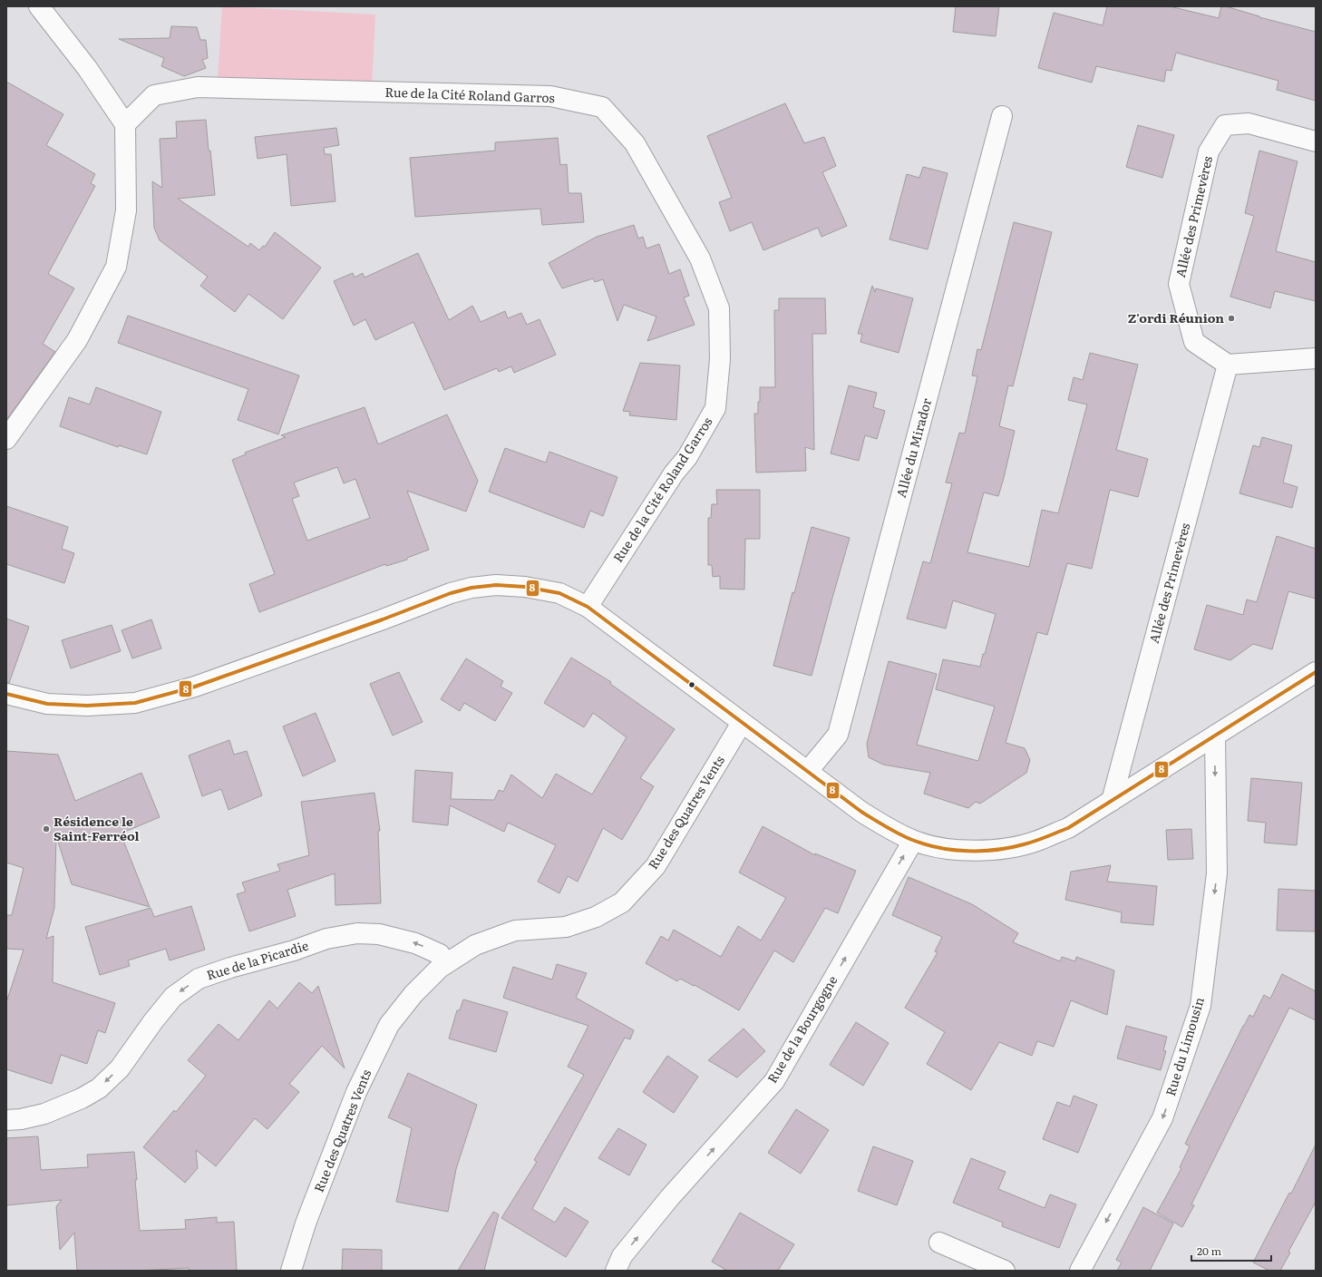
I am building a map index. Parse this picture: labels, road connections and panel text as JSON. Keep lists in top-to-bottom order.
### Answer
{
  "streets": {
    "street": [
      "Rue de la Cité Roland Garros",
      "Allée des Primevères",
      "Allée du Mirador",
      "Rue des Quatres Vents",
      "Rue de la Picardie",
      "Rue de la Bourgogne",
      "Rue du Limousin"
    ]
  },
  "crossings": [
    ["Rue des Quatres Vents", "Rue de la Picardie"]
  ],
  "one_way": ["Rue de la Picardie", "Rue de la Bourgogne", "Rue du Limousin"],
  "places": ["Z'ordi Réunion", "Résidence le Saint-Ferréol"],
  "lines": ["transit line 8"],
  "scale_bar": "20 m"
}
